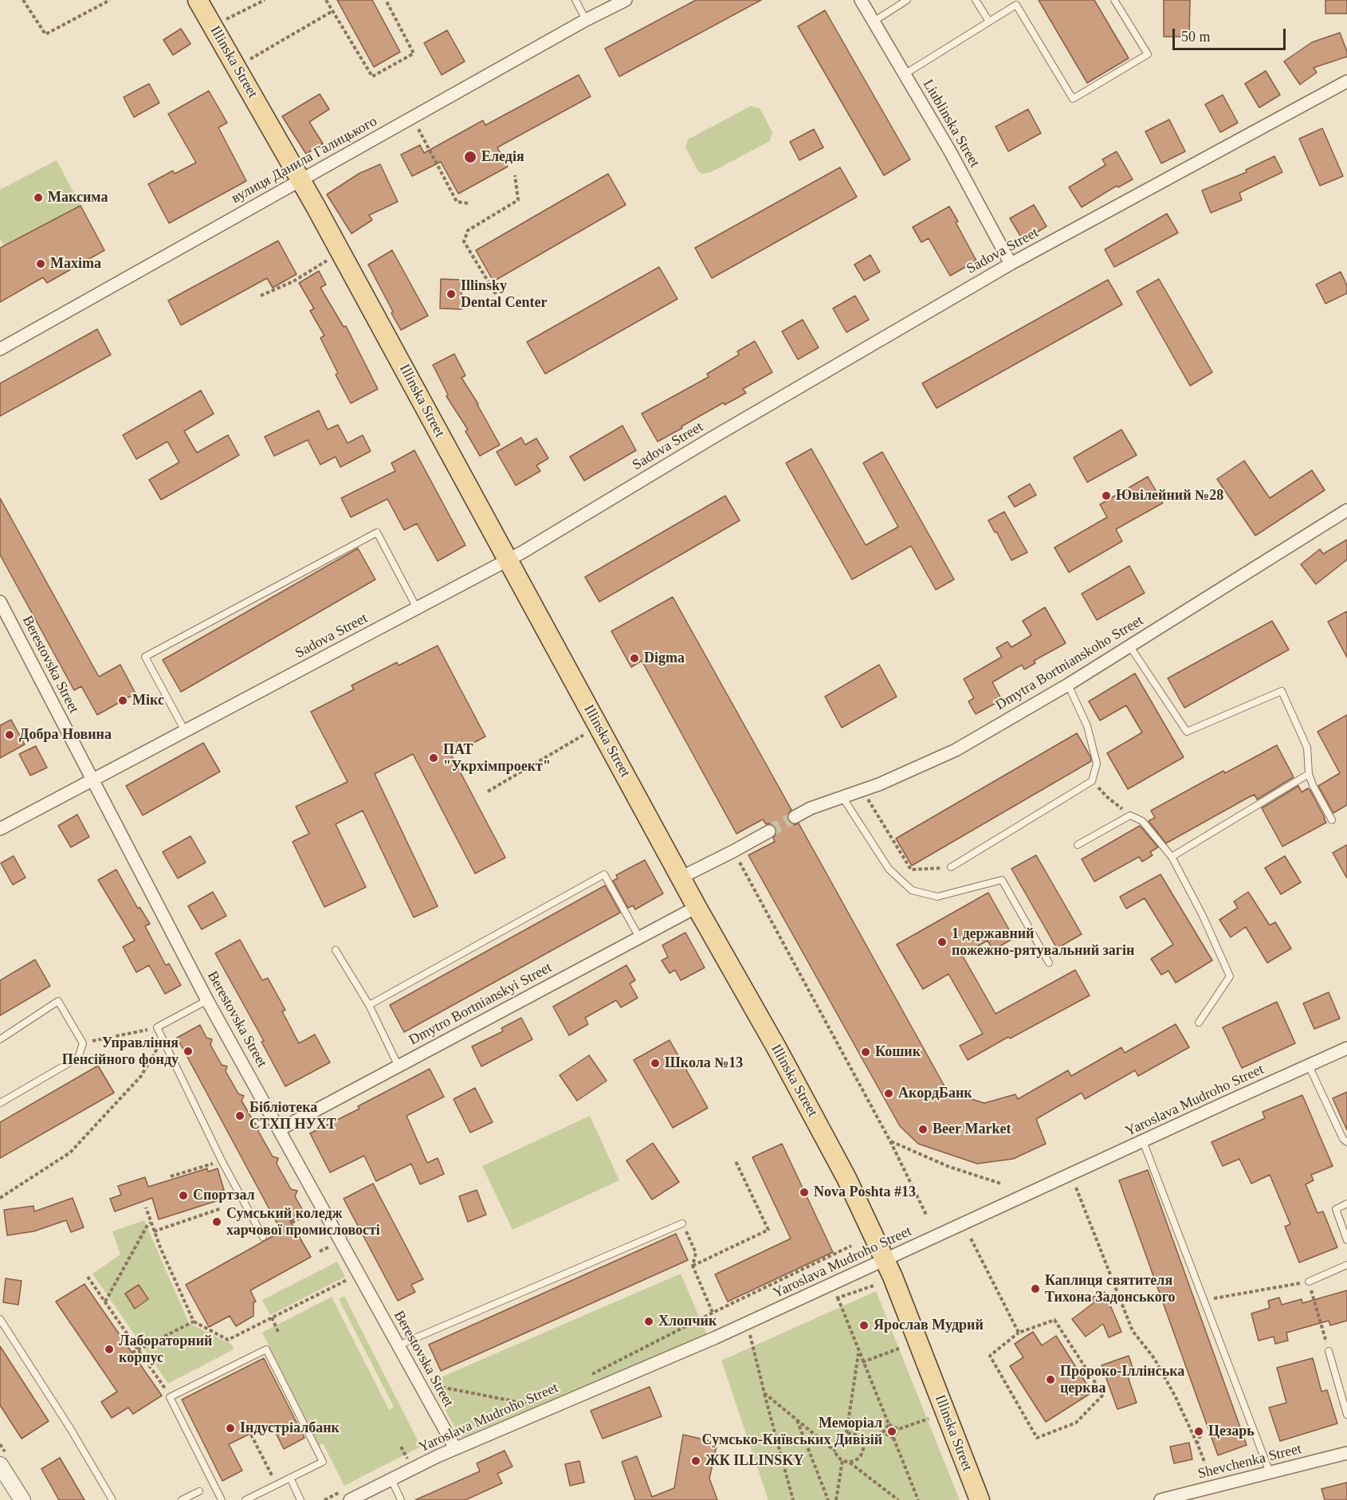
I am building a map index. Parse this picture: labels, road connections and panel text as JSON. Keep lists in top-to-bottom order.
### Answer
{
  "streets": {
    "main road": ["Illinska Street"],
    "street": [
      "Liublinska Street",
      "вулиця Данила Галицького",
      "Sadova Street",
      "Dmytra Bortnianskoho Street",
      "Berestovska Street",
      "Dmytro Bortnianskyi Street",
      "Yaroslava Mudroho Street",
      "Shevchenka Street"
    ]
  },
  "crossings": [
    ["Illinska Street", "вулиця Данила Галицького"],
    ["Illinska Street", "Sadova Street"],
    ["Illinska Street", "Dmytro Bortnianskyi Street"],
    ["Illinska Street", "Yaroslava Mudroho Street"],
    ["Liublinska Street", "Sadova Street"],
    ["Sadova Street", "Berestovska Street"],
    ["Berestovska Street", "Dmytro Bortnianskyi Street"],
    ["Berestovska Street", "Yaroslava Mudroho Street"]
  ],
  "places": [
    "Еледія",
    "Максима",
    "Maxima",
    "Illinsky Dental Center",
    "Ювілейний №28",
    "Digma",
    "Мікс",
    "Добра Новина",
    "ПАТ \"Укрхімпроект\"",
    "1 державний пожежно-рятувальний загін",
    "Управління Пенсійного фонду",
    "Кошик",
    "Школа №13",
    "АкордБанк",
    "Бібліотека СТХП НУХТ",
    "Beer Market",
    "Nova Poshta #13",
    "Спортзал",
    "Сумський коледж харчової промисловості",
    "Каплиця святителя Тихона Задонського",
    "Хлопчик",
    "Ярослав Мудрий",
    "Лабораторний корпус",
    "Пророко-Іллінська церква",
    "Індустріалбанк",
    "Меморіал Сумсько-Київських Дивізій",
    "Цезарь",
    "ЖК ILLINSKY"
  ],
  "scale_bar": "50 m"
}
